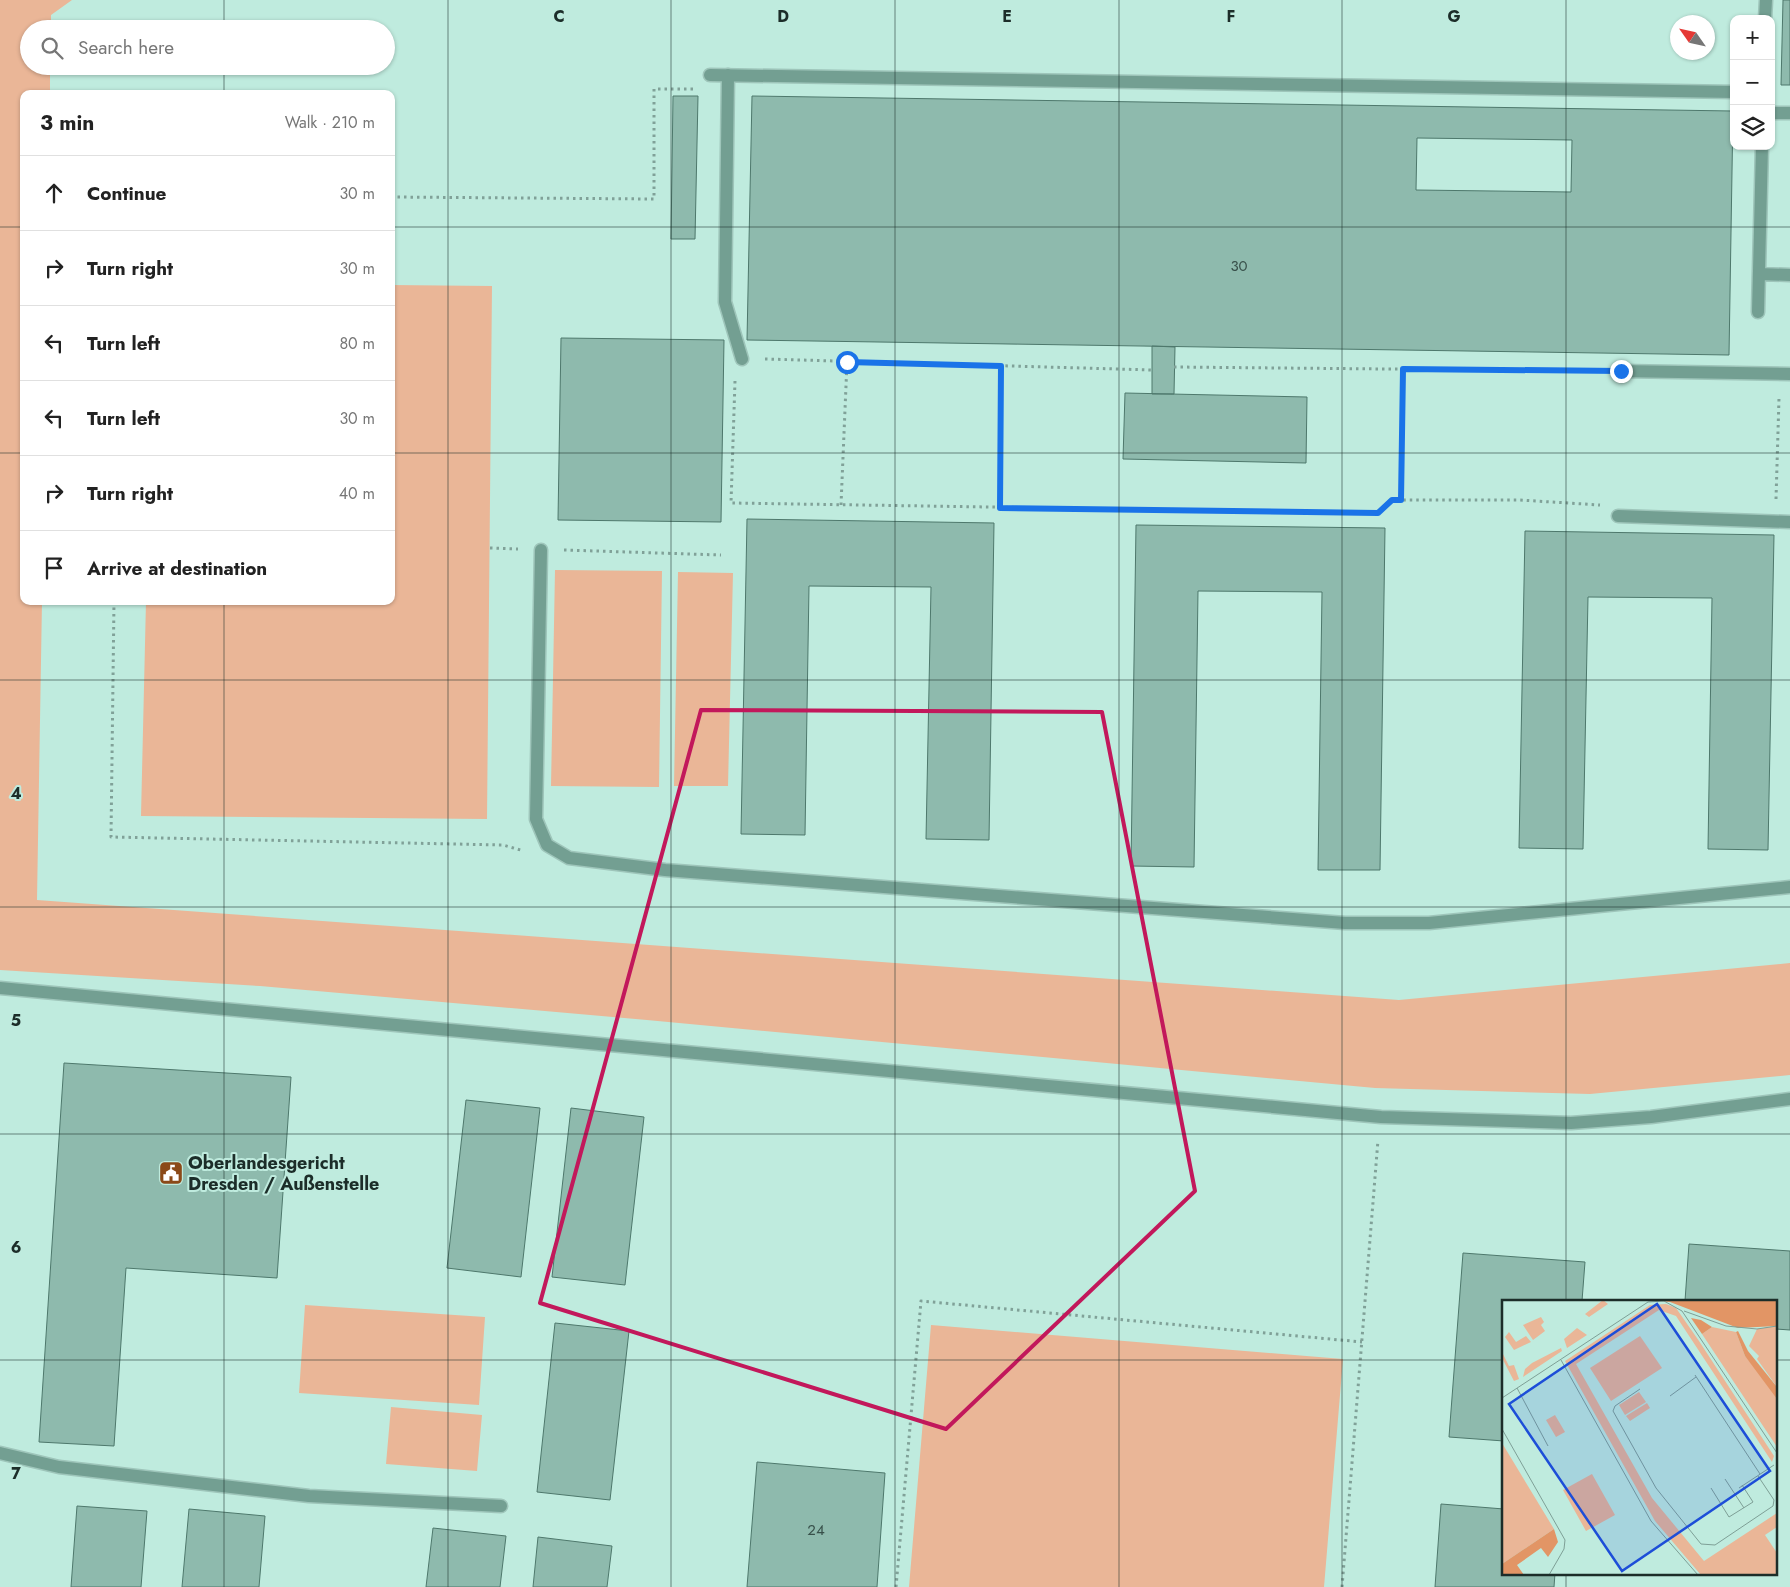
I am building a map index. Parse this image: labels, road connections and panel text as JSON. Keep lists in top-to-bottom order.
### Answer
{
  "places": {
    "public building": ["Oberlandesgericht Dresden / Außenstelle"]
  },
  "house_numbers": ["30", "24"],
  "north": "top left",
  "page": {
    "map_buttons": ["+", "−"],
    "search": "Search here",
    "heading": ["3 min", "Walk · 210 m"],
    "list": [
      ["Continue", "30 m"],
      ["Turn right", "30 m"],
      ["Turn left", "80 m"],
      ["Turn left", "30 m"],
      ["Turn right", "40 m"],
      "Arrive at destination"
    ]
  },
  "grid": {
    "columns": [
      "C",
      "D",
      "E",
      "F",
      "G"
    ],
    "rows": [
      "4",
      "5",
      "6",
      "7"
    ]
  }
}
